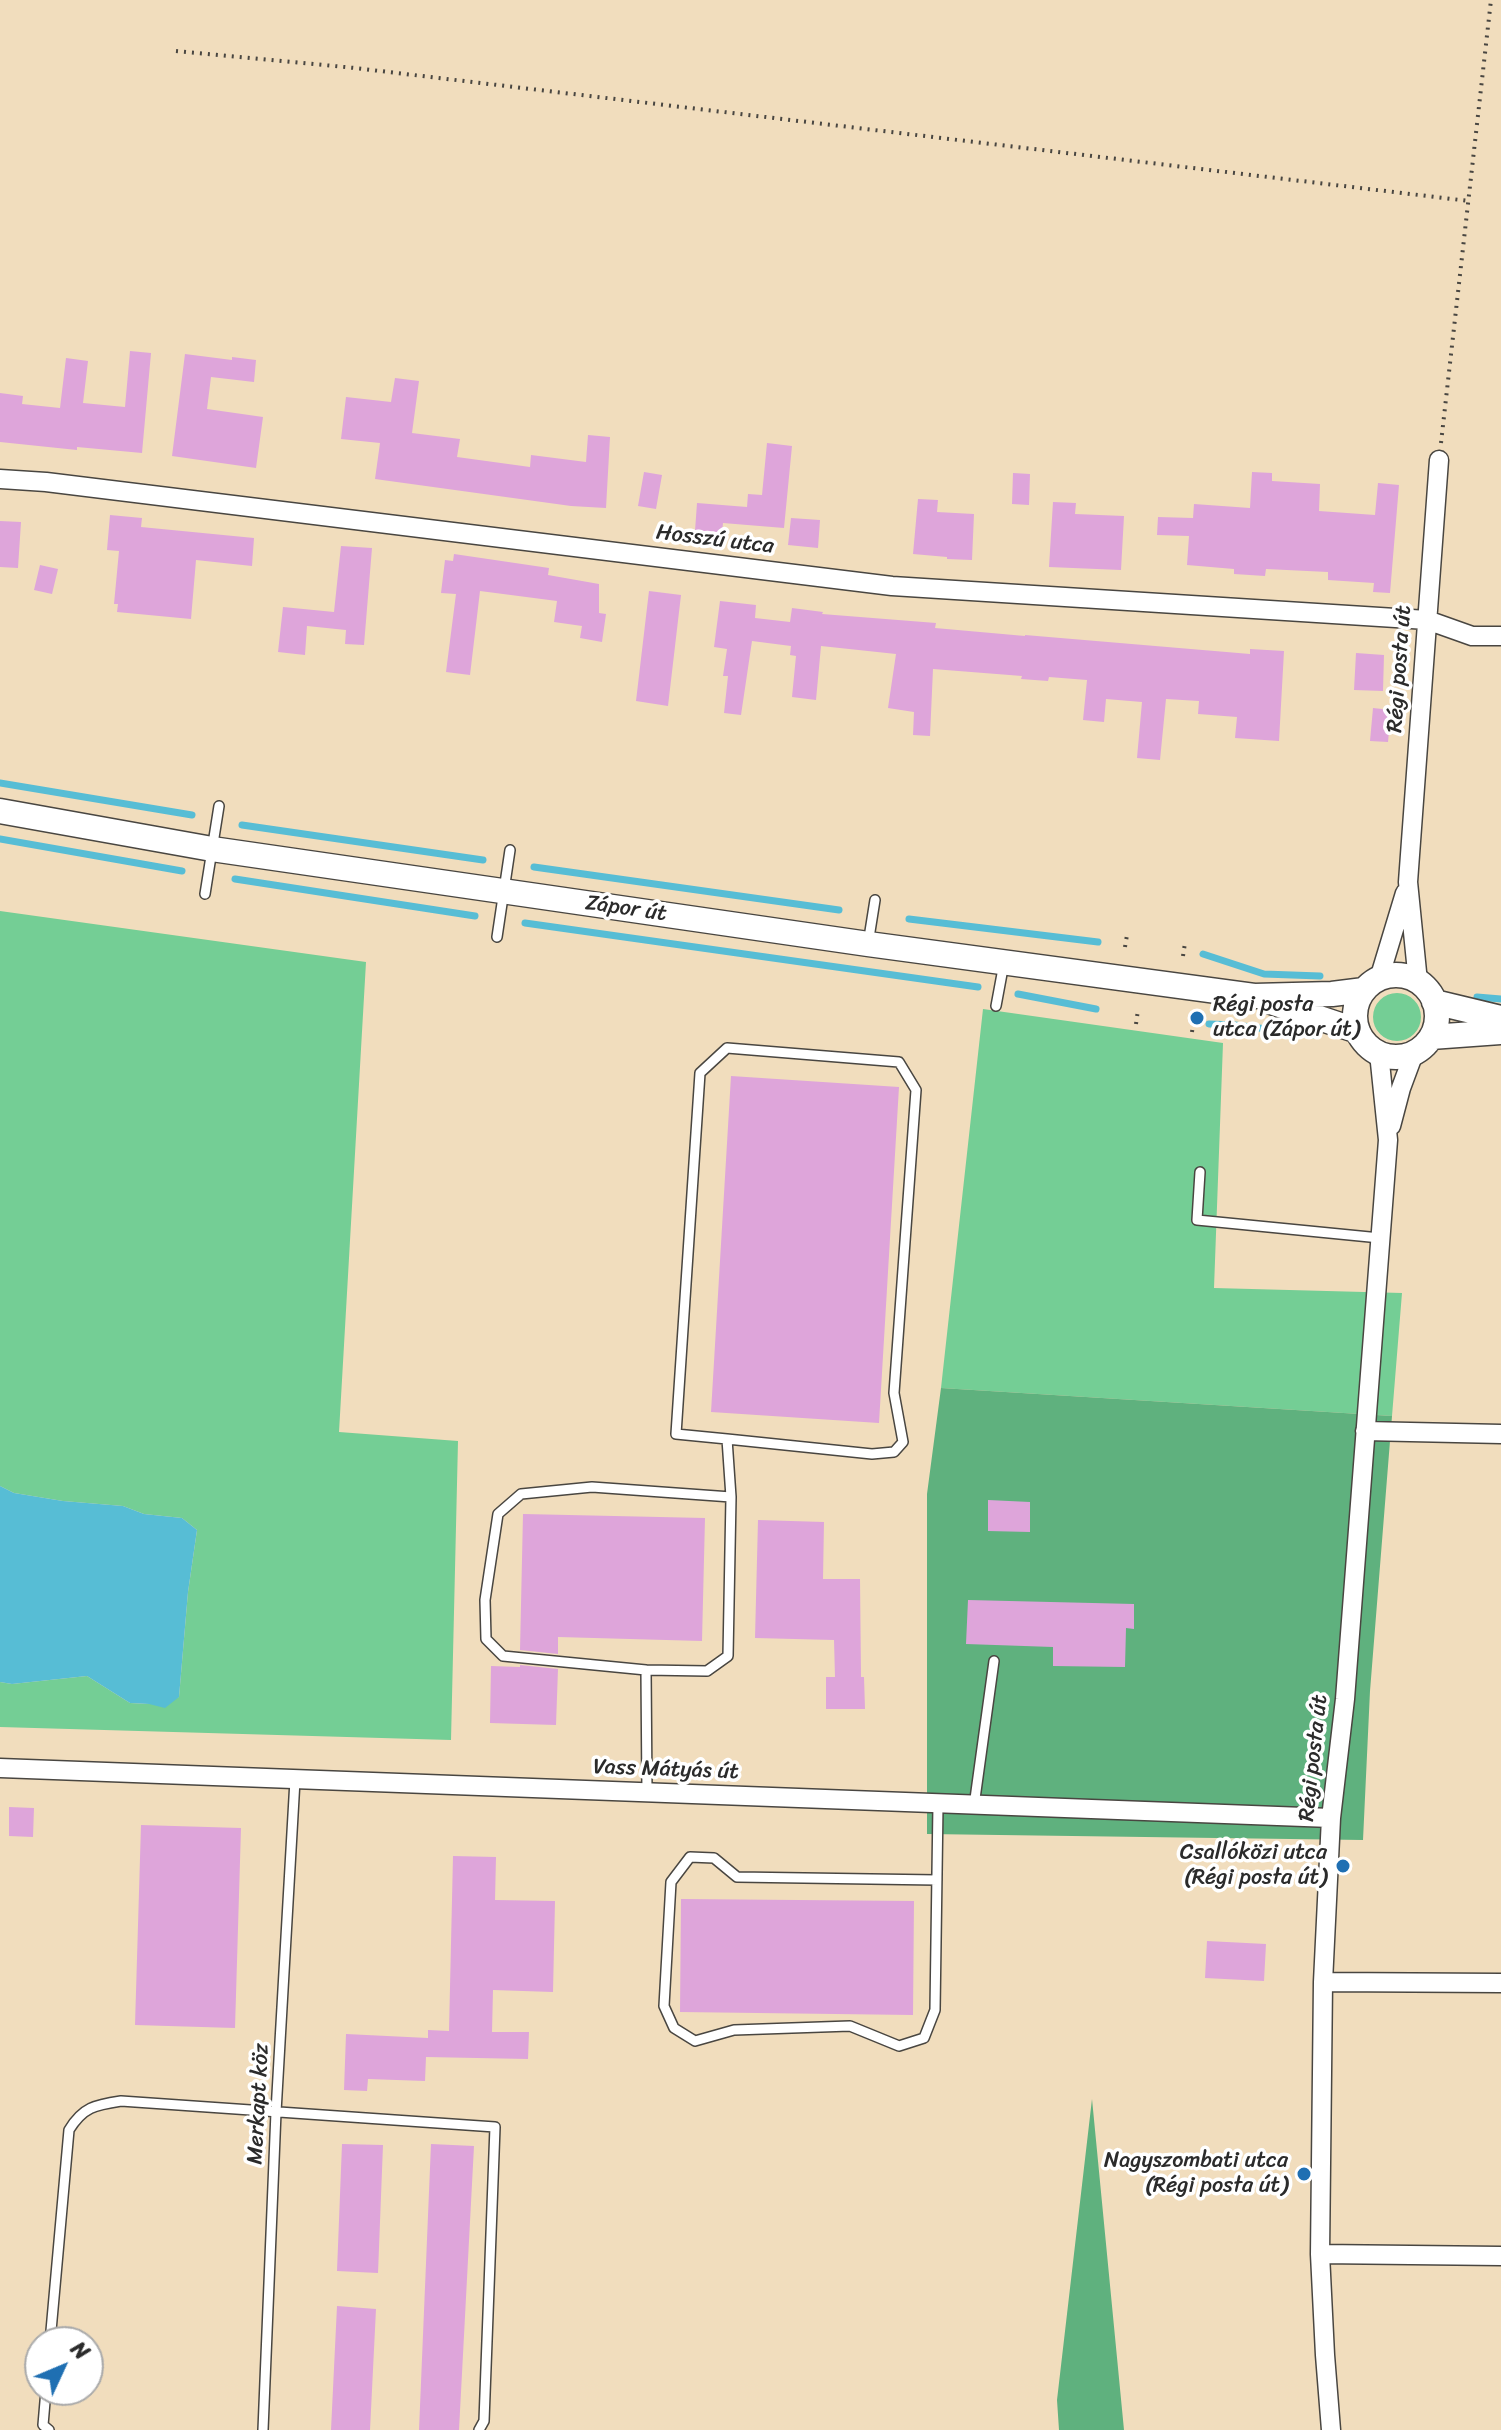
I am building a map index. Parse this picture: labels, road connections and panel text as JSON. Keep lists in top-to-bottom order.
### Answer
{
  "streets": {
    "street": [
      "Hosszú utca",
      "Régi posta út",
      "Zápor út",
      "Vass Mátyás út"
    ],
    "lane": ["Merkapt köz"]
  },
  "crossings": [
    ["Hosszú utca", "Régi posta út"],
    ["Régi posta út", "Zápor út"],
    ["Régi posta út", "Vass Mátyás út"],
    ["Vass Mátyás út", "Merkapt köz"]
  ],
  "places": ["Régi posta utca (Zápor út)", "Csallóközi utca (Régi posta út)", "Nagyszombati utca (Régi posta út)"],
  "north": "top right"
}
